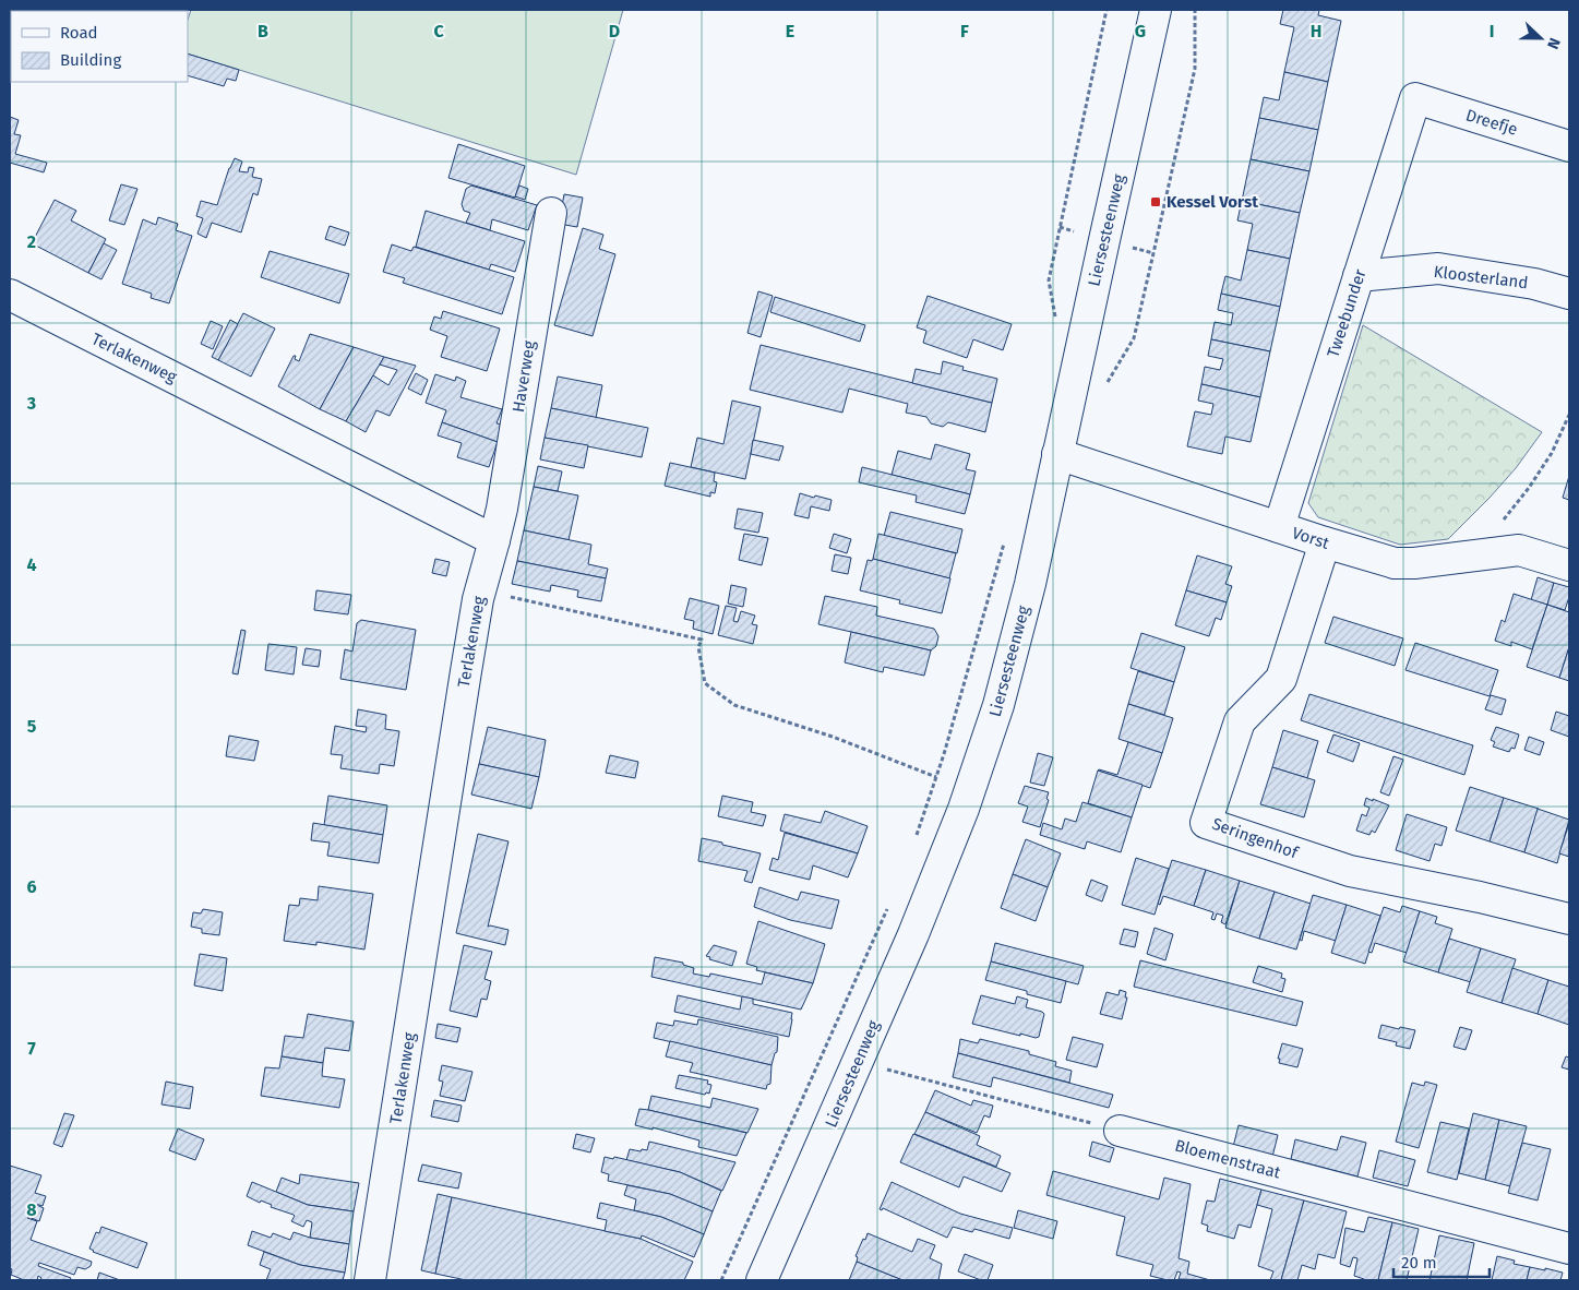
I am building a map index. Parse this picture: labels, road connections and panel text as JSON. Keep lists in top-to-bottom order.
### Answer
{
  "streets": {
    "street": [
      "Dreefje",
      "Liersesteenweg",
      "Kloosterland",
      "Tweebunder",
      "Terlakenweg",
      "Haverweg",
      "Vorst",
      "Seringenhof",
      "Bloemenstraat"
    ]
  },
  "crossings": [
    ["Dreefje", "Tweebunder"],
    ["Liersesteenweg", "Vorst"],
    ["Kloosterland", "Tweebunder"],
    ["Tweebunder", "Vorst"],
    ["Terlakenweg", "Haverweg"],
    ["Vorst", "Seringenhof"]
  ],
  "places": {
    "transit": ["Kessel Vorst"]
  },
  "legend": ["Road", "Building"],
  "scale_bar": "20 m",
  "north": "right",
  "grid": {
    "columns": [
      "B",
      "C",
      "D",
      "E",
      "F",
      "G",
      "H",
      "I"
    ],
    "rows": [
      "2",
      "3",
      "4",
      "5",
      "6",
      "7",
      "8"
    ]
  }
}
